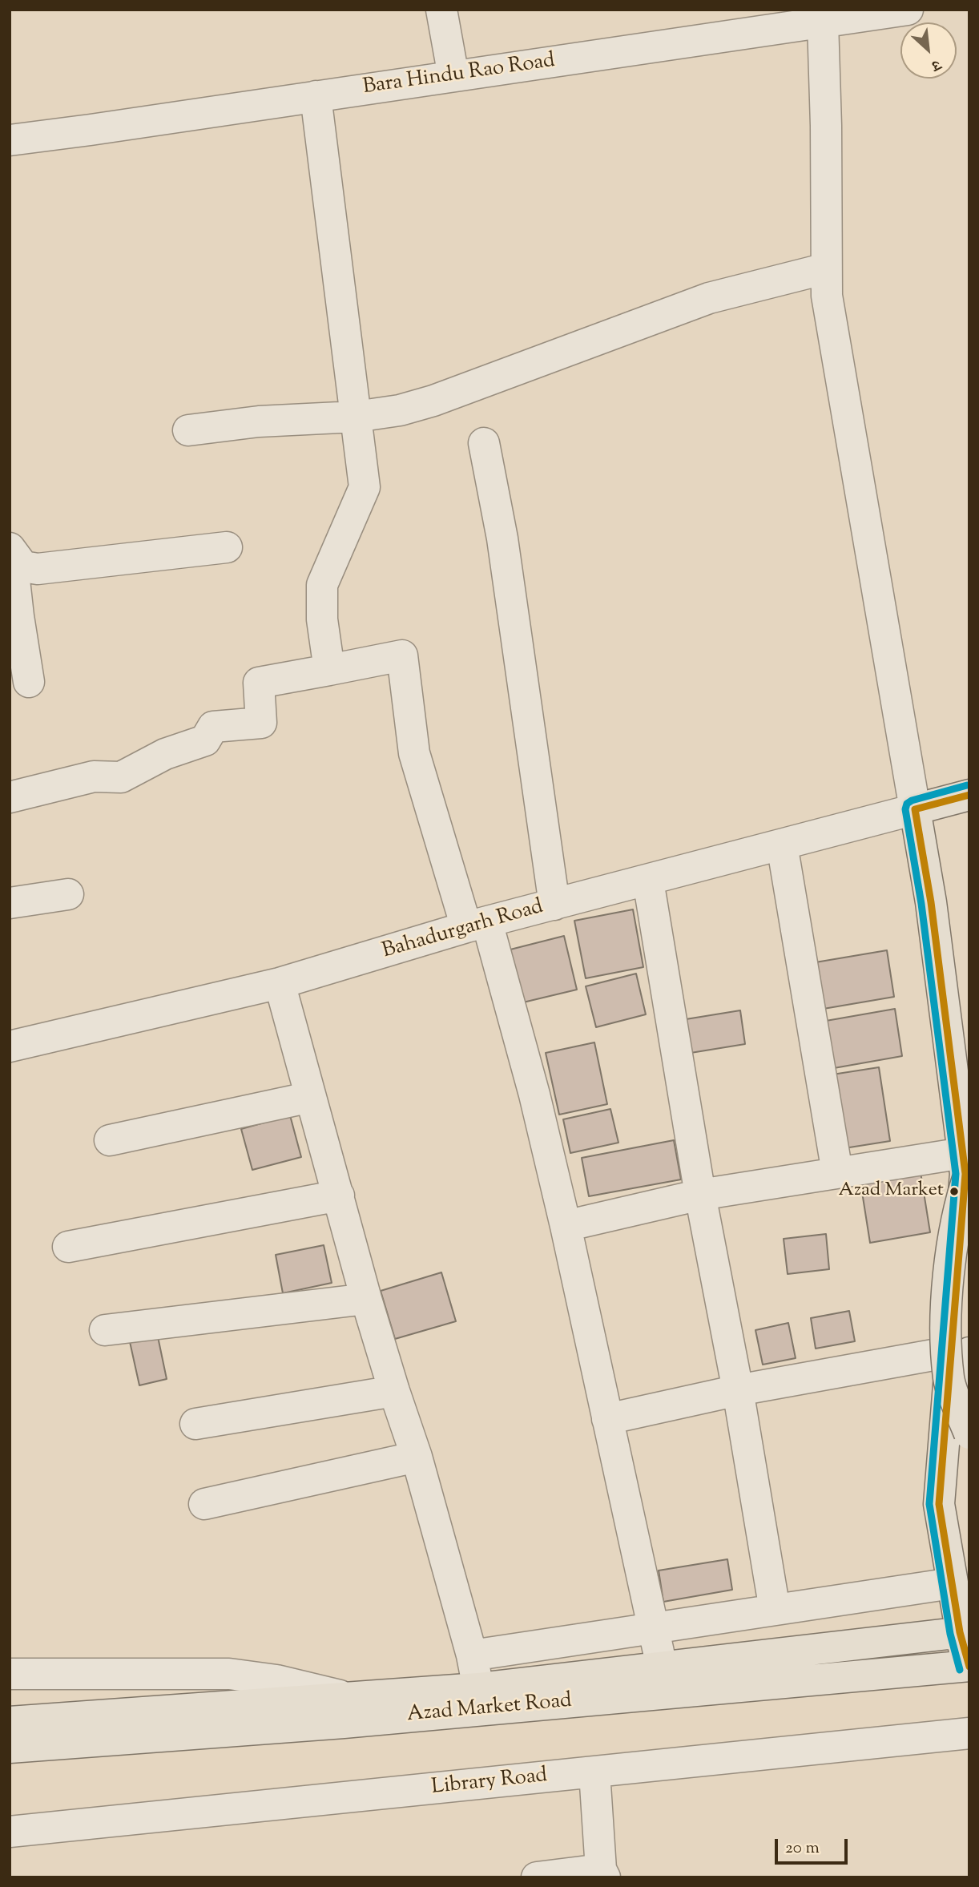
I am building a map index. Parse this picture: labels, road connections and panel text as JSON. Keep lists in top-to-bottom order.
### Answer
{
  "streets": {
    "main road": ["Azad Market Road"],
    "street": ["Bara Hindu Rao Road", "Bahadurgarh Road", "Library Road"]
  },
  "places": ["Azad Market"],
  "scale_bar": "20 m",
  "north": "bottom right"
}
